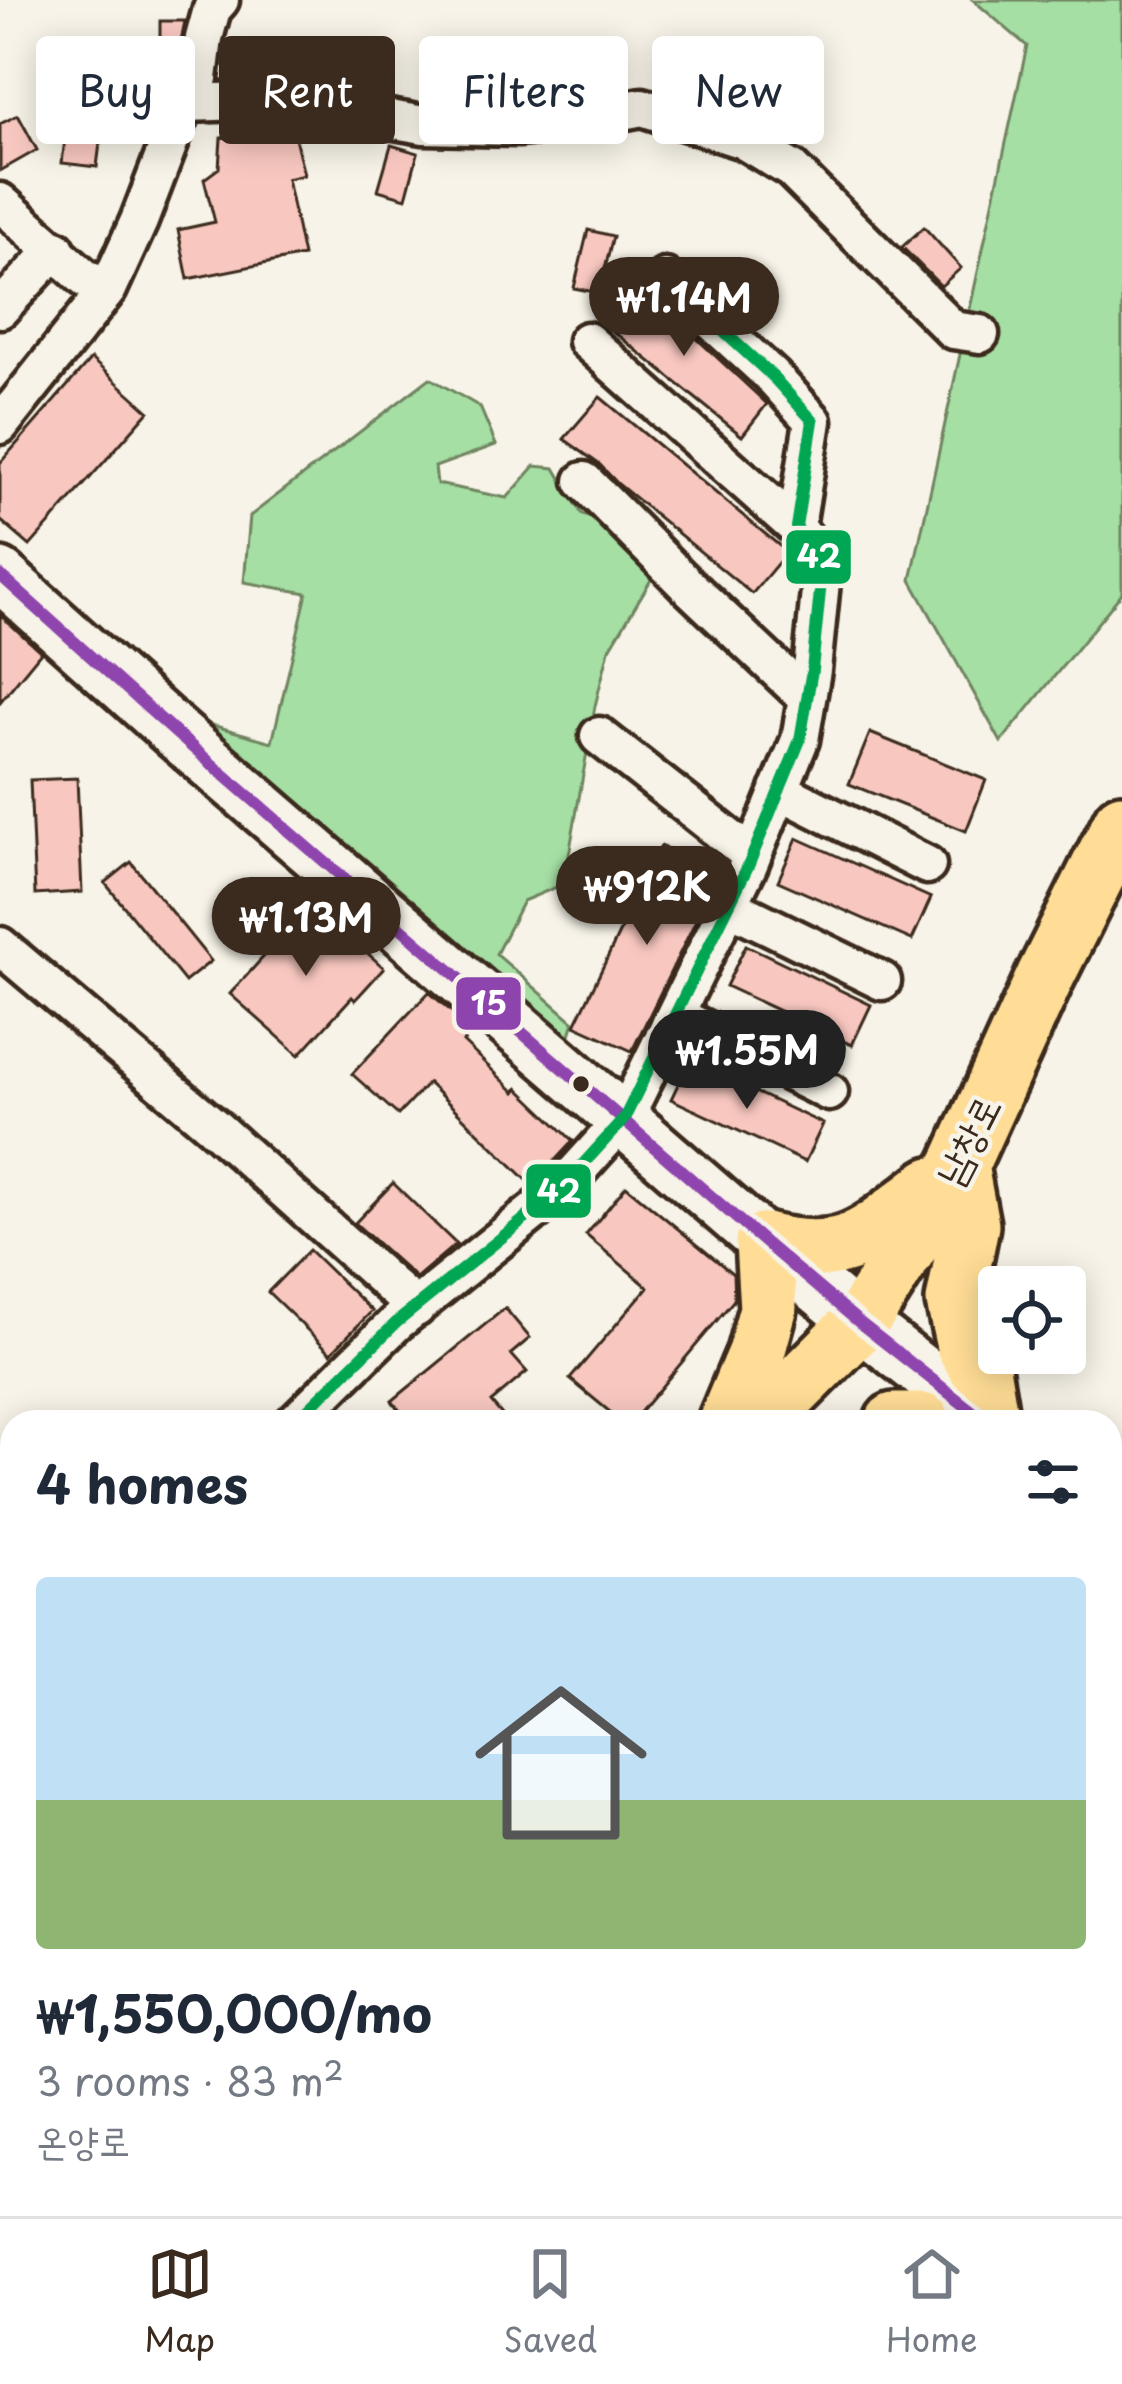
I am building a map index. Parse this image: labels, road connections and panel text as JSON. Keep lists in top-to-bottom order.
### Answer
{
  "streets": {
    "main road": ["남창로"]
  },
  "lines": ["transit line 42", "transit line 15"],
  "page": {
    "chip": [
      "Buy",
      "Rent",
      "Filters",
      "New"
    ],
    "price": [
      "₩1.14M",
      "₩912K",
      "₩1.13M",
      "₩1.55M"
    ],
    "heading": "4 homes",
    "list": [
      {
        "name": "₩1,550,000/mo",
        "note": "3 rooms · 83 m² · 온양로"
      }
    ],
    "tabs": ["Map", "Saved", "Home"]
  }
}
